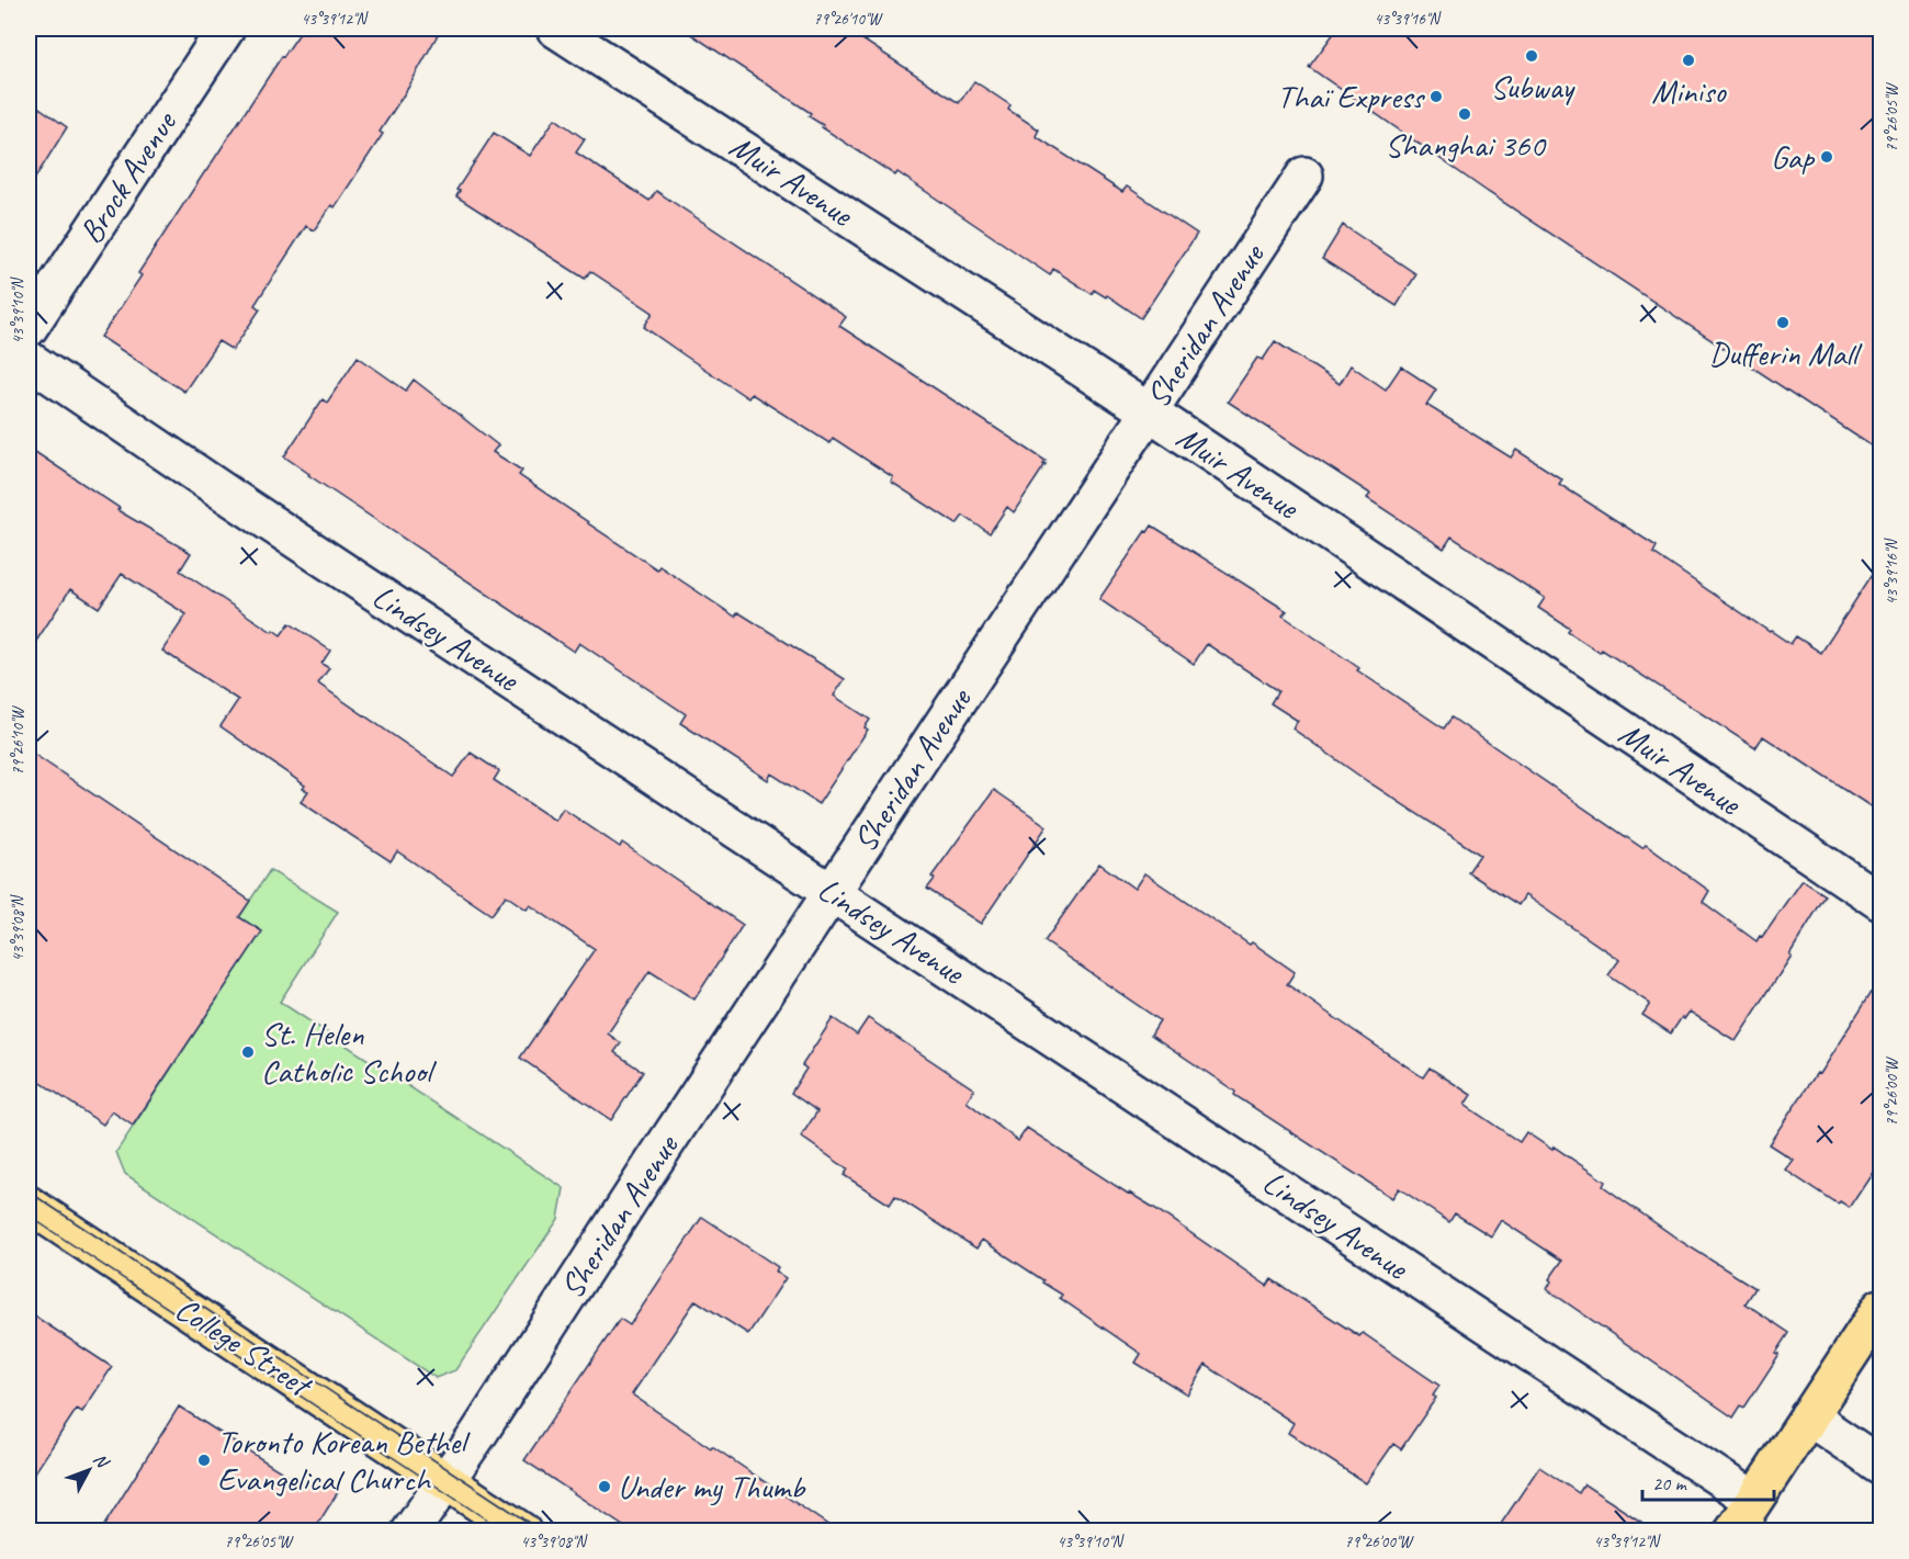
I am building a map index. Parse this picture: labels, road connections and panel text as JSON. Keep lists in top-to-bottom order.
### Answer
{
  "streets": {
    "main road": ["College Street"],
    "street": [
      "Brock Avenue",
      "Muir Avenue",
      "Sheridan Avenue",
      "Lindsey Avenue"
    ]
  },
  "crossings": [
    ["Muir Avenue", "Sheridan Avenue"],
    ["Sheridan Avenue", "Lindsey Avenue"],
    ["Sheridan Avenue", "College Street"]
  ],
  "places": [
    "Subway",
    "Miniso",
    "Thaï Express",
    "Shanghai 360",
    "Gap",
    "Dufferin Mall",
    "St. Helen Catholic School",
    "Toronto Korean Bethel Evangelical Church",
    "Under my Thumb"
  ],
  "scale_bar": "20 m",
  "north": "top right",
  "coordinates": [
    "43°39'12\"N",
    "79°26'10\"W",
    "43°39'16\"N",
    "79°26'05\"W",
    "43°39'10\"N",
    "43°39'08\"N",
    "79°26'00\"W"
  ]
}
